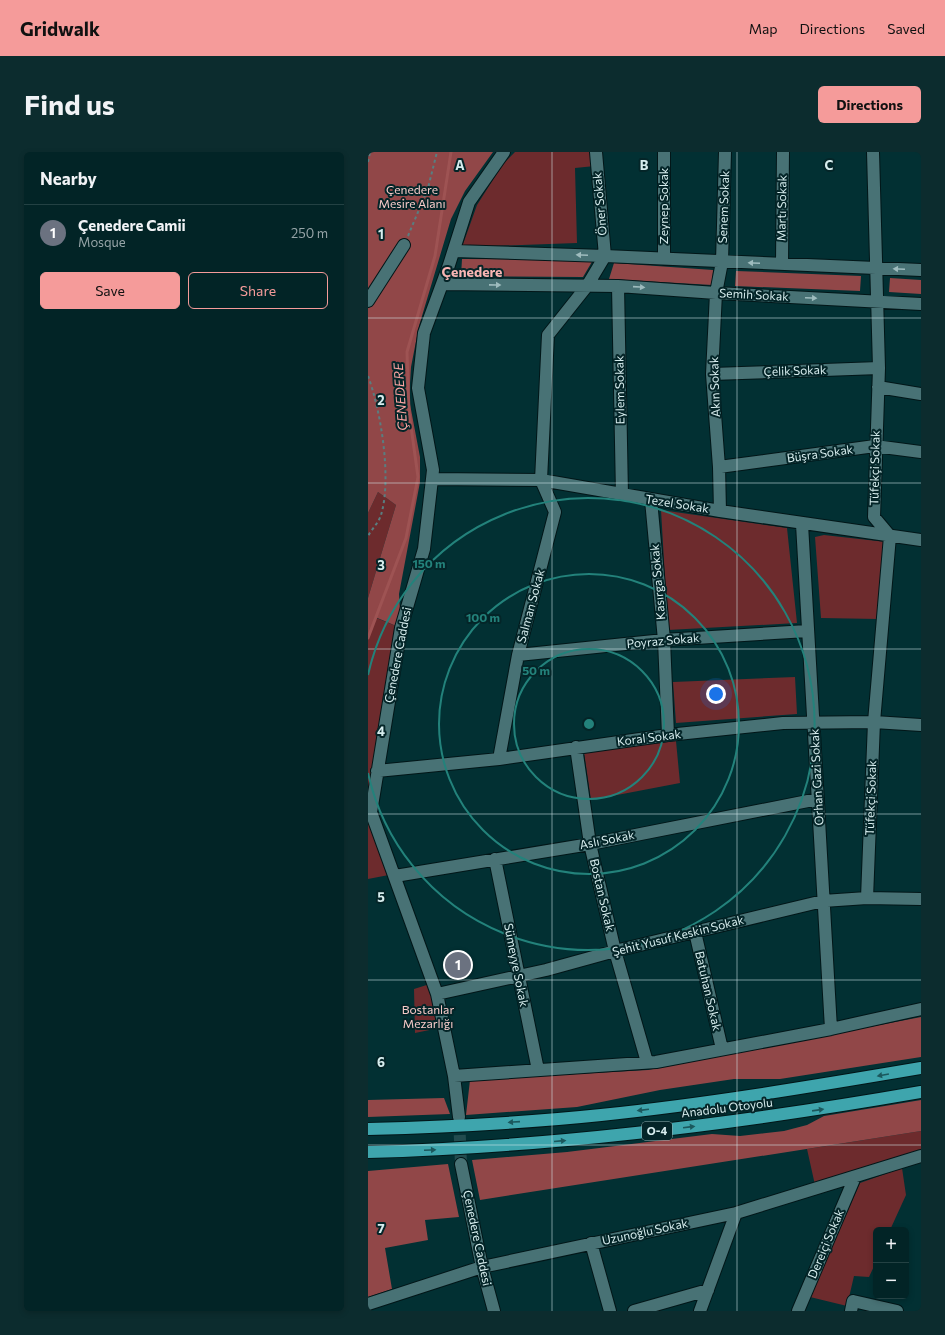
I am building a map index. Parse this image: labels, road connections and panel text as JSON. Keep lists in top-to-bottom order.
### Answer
{
  "streets": {
    "highway": ["Anadolu Otoyolu", "O-4"],
    "street": [
      "Öner Sokak",
      "Zeynep Sokak",
      "Senem Sokak",
      "Martı Sokak",
      "Semih Sokak",
      "Çelik Sokak",
      "Akın Sokak",
      "Eylem Sokak",
      "Büşra Sokak",
      "Tüfekçi Sokak",
      "Tezel Sokak",
      "Kasırga Sokak",
      "Salman Sokak",
      "Poyraz Sokak",
      "Çenedere Caddesi",
      "Koral Sokak",
      "Orhan Gazi Sokak",
      "Aslı Sokak",
      "Bostan Sokak",
      "Şehit Yusuf Keskin Sokak",
      "Sümeyye Sokak",
      "Batuhan Sokak",
      "Uzunoğlu Sokak",
      "Dereiçi Sokak"
    ]
  },
  "crossings": [
    ["Senem Sokak", "Akın Sokak"],
    ["Semih Sokak", "Akın Sokak"],
    ["Semih Sokak", "Eylem Sokak"],
    ["Semih Sokak", "Tüfekçi Sokak"],
    ["Semih Sokak", "Çenedere Caddesi"],
    ["Çelik Sokak", "Akın Sokak"],
    ["Çelik Sokak", "Tüfekçi Sokak"],
    ["Akın Sokak", "Büşra Sokak"],
    ["Akın Sokak", "Tezel Sokak"],
    ["Eylem Sokak", "Tezel Sokak"],
    ["Büşra Sokak", "Tüfekçi Sokak"],
    ["Tüfekçi Sokak", "Tezel Sokak"],
    ["Tüfekçi Sokak", "Koral Sokak"],
    ["Tüfekçi Sokak", "Şehit Yusuf Keskin Sokak"],
    ["Tezel Sokak", "Kasırga Sokak"],
    ["Tezel Sokak", "Salman Sokak"],
    ["Tezel Sokak", "Çenedere Caddesi"],
    ["Tezel Sokak", "Orhan Gazi Sokak"],
    ["Kasırga Sokak", "Poyraz Sokak"],
    ["Kasırga Sokak", "Koral Sokak"],
    ["Salman Sokak", "Poyraz Sokak"],
    ["Salman Sokak", "Koral Sokak"],
    ["Poyraz Sokak", "Orhan Gazi Sokak"],
    ["Çenedere Caddesi", "Koral Sokak"],
    ["Çenedere Caddesi", "Aslı Sokak"],
    ["Çenedere Caddesi", "Şehit Yusuf Keskin Sokak"],
    ["Çenedere Caddesi", "Uzunoğlu Sokak"],
    ["Koral Sokak", "Orhan Gazi Sokak"],
    ["Koral Sokak", "Bostan Sokak"],
    ["Orhan Gazi Sokak", "Aslı Sokak"],
    ["Orhan Gazi Sokak", "Şehit Yusuf Keskin Sokak"],
    ["Aslı Sokak", "Bostan Sokak"],
    ["Aslı Sokak", "Sümeyye Sokak"],
    ["Bostan Sokak", "Şehit Yusuf Keskin Sokak"],
    ["Şehit Yusuf Keskin Sokak", "Sümeyye Sokak"],
    ["Şehit Yusuf Keskin Sokak", "Batuhan Sokak"],
    ["Uzunoğlu Sokak", "Dereiçi Sokak"]
  ],
  "districts": ["Çenedere"],
  "water": ["ÇENEDERE"],
  "parks": ["Çenedere Mesire Alanı", "Bostanlar Mezarlığı"],
  "page": {
    "header": "Gridwalk",
    "nav": ["Map", "Directions", "Saved"],
    "buttons": [
      "Directions",
      ["Save", "Share"]
    ],
    "title": "Find us",
    "heading": "Nearby",
    "list": [
      {
        "mark": "1",
        "name": "Çenedere Camii",
        "note": "Mosque",
        "value": "250 m"
      }
    ],
    "pins": "1",
    "map_buttons": ["+", "−"]
  },
  "grid": {
    "columns": ["A", "B", "C"],
    "rows": [
      "1",
      "2",
      "3",
      "4",
      "5",
      "6",
      "7"
    ]
  },
  "rings": ["150 m", "100 m", "50 m"]
}
